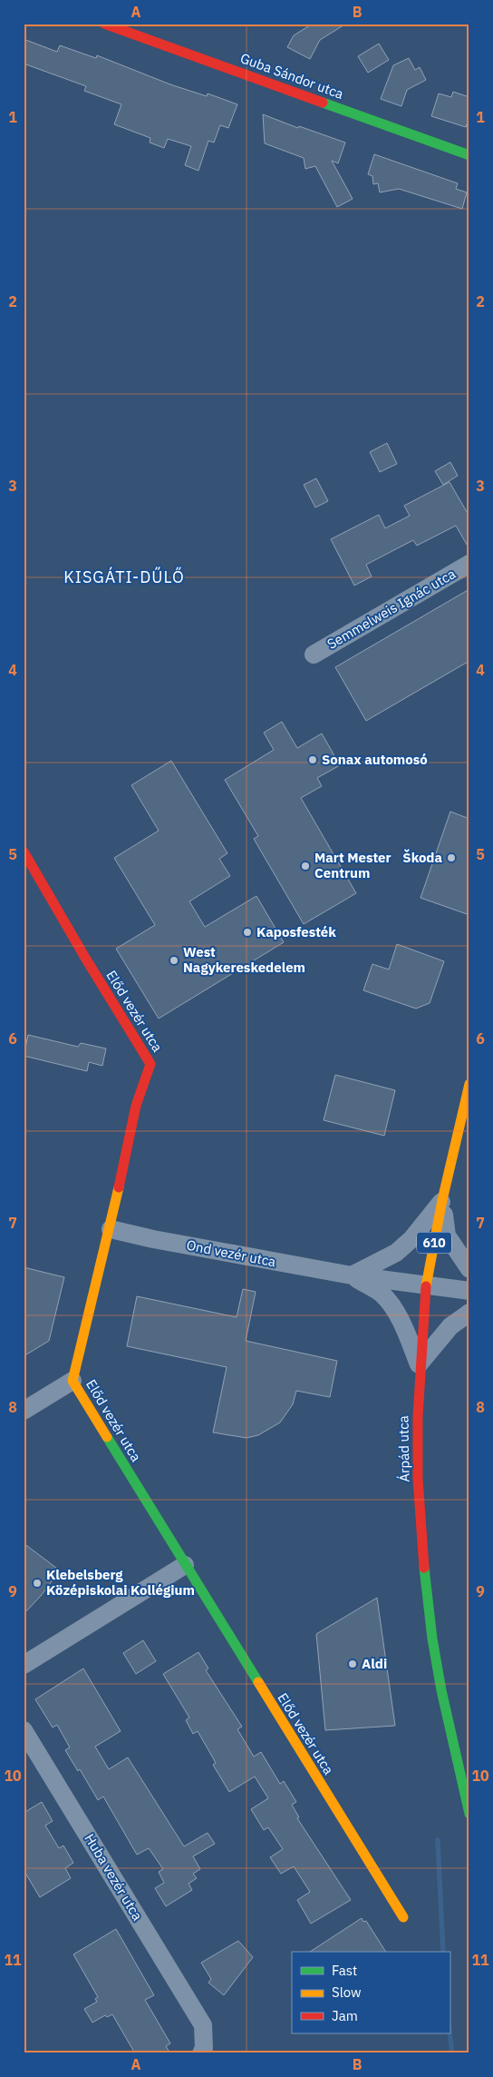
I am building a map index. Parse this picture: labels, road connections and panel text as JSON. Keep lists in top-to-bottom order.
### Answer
{
  "streets": {
    "street": [
      "Guba Sándor utca",
      "Semmelweis Ignác utca",
      "Előd vezér utca",
      "610",
      "Ond vezér utca",
      "Árpád utca",
      "Huba vezér utca"
    ]
  },
  "crossings": [
    ["Előd vezér utca", "Ond vezér utca"],
    ["Ond vezér utca", "Árpád utca"]
  ],
  "districts": ["KISGÁTI-DŰLŐ"],
  "places": [
    "Sonax automosó",
    "Škoda",
    "Mart Mester Centrum",
    "Kaposfesték",
    "West Nagykereskedelem",
    "Klebelsberg Középiskolai Kollégium",
    "Aldi"
  ],
  "legend": ["Fast", "Slow", "Jam"],
  "grid": {
    "columns": ["A", "B"],
    "rows": [
      "1",
      "2",
      "3",
      "4",
      "5",
      "6",
      "7",
      "8",
      "9",
      "10",
      "11"
    ]
  }
}
